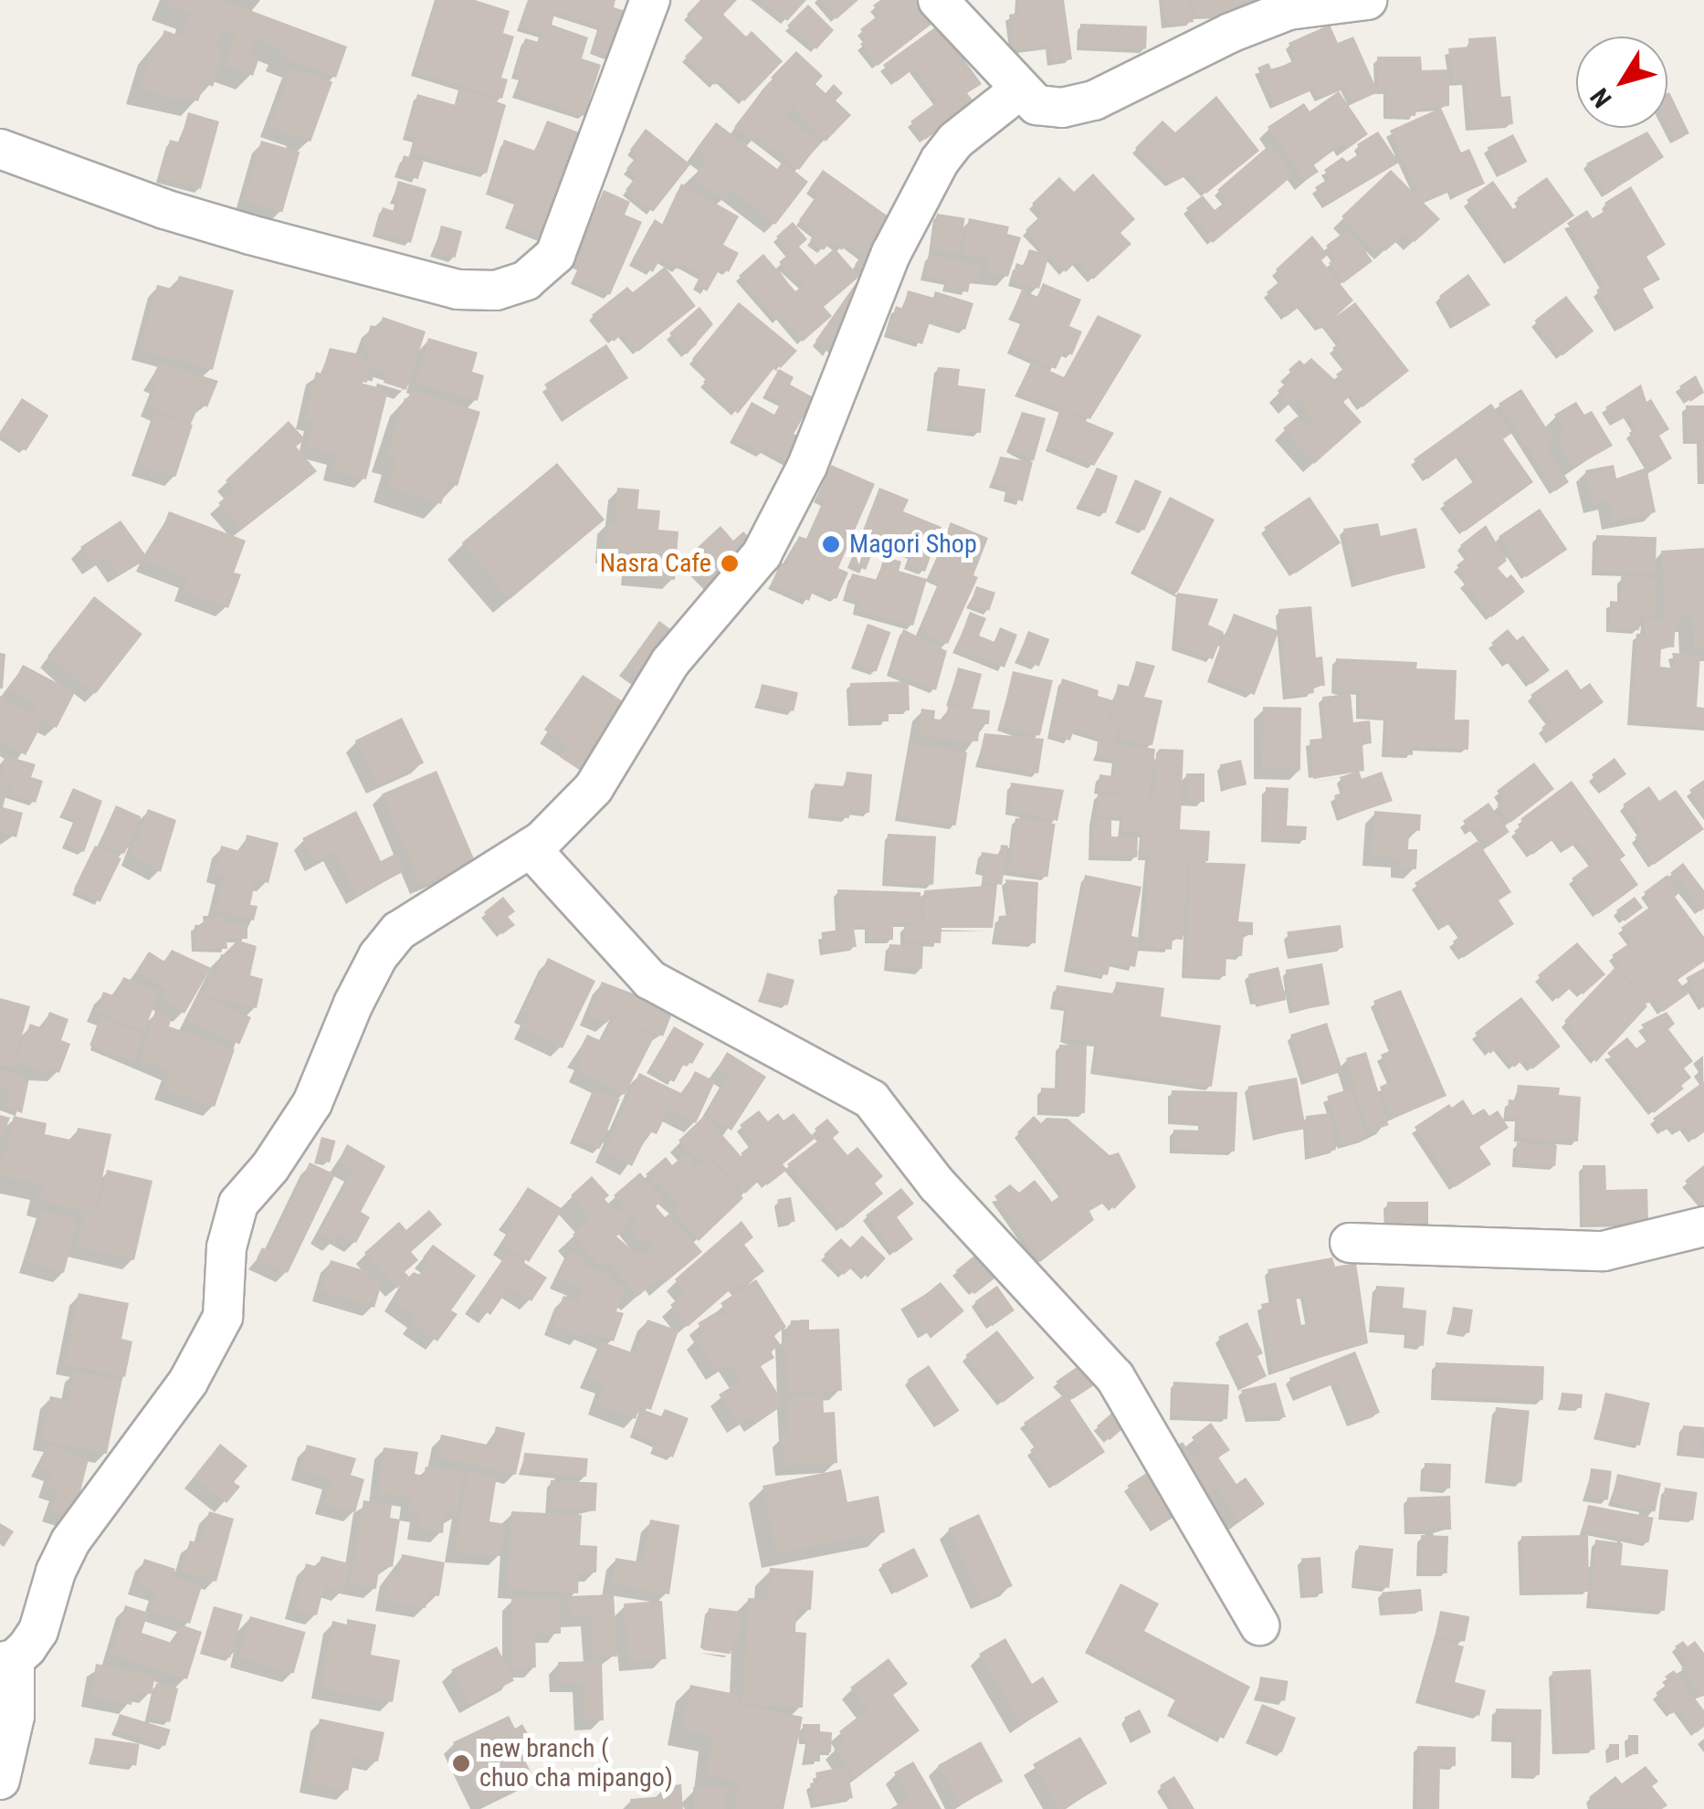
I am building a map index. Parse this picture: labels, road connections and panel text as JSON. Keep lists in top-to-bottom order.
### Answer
{
  "places": ["Magori Shop", "Nasra Cafe", "new branch ( chuo cha mipango)"],
  "north": "bottom left"
}
